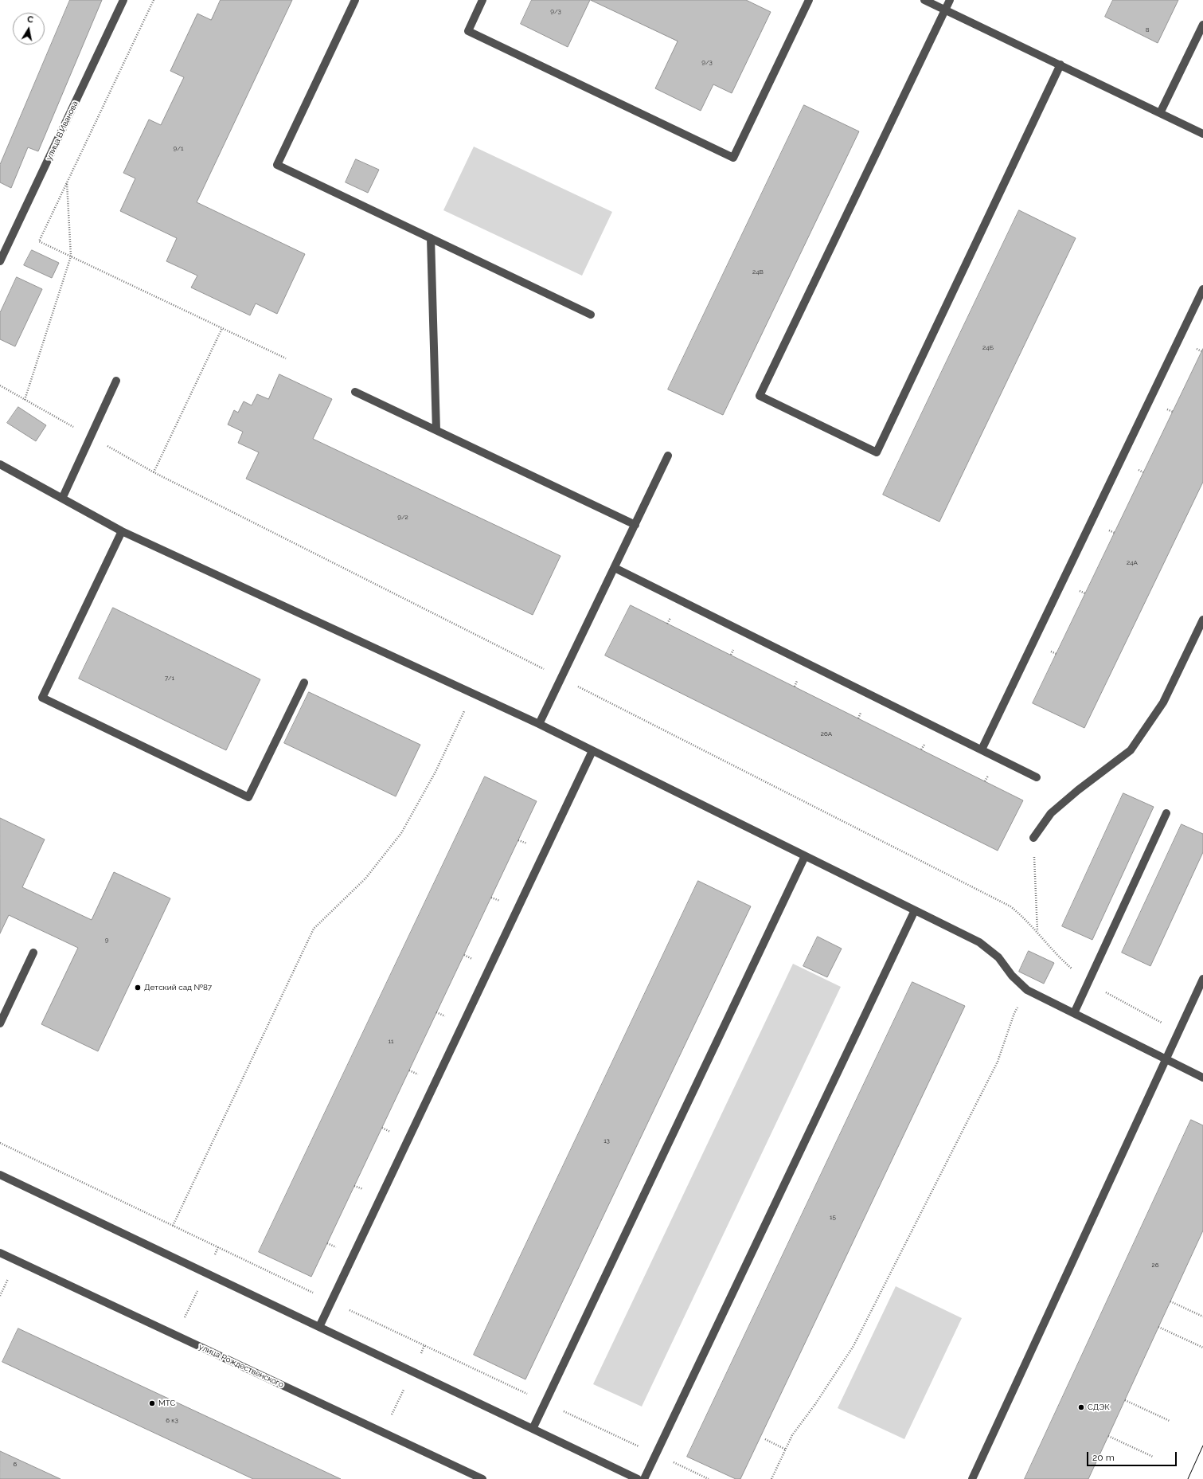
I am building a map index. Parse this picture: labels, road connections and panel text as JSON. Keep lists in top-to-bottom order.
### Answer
{
  "streets": {
    "street": ["улица В.Иванова", "улица Рождественского"]
  },
  "places": ["Детский сад №87", "МТС", "СДЭК"],
  "house_numbers": [
    "9/3",
    "8",
    "9/3",
    "9/1",
    "24В",
    "24Б",
    "9/2",
    "24А",
    "7/1",
    "26А",
    "9",
    "11",
    "13",
    "15",
    "26",
    "6 к3",
    "6"
  ],
  "scale_bar": "20 m",
  "north": "top"
}
